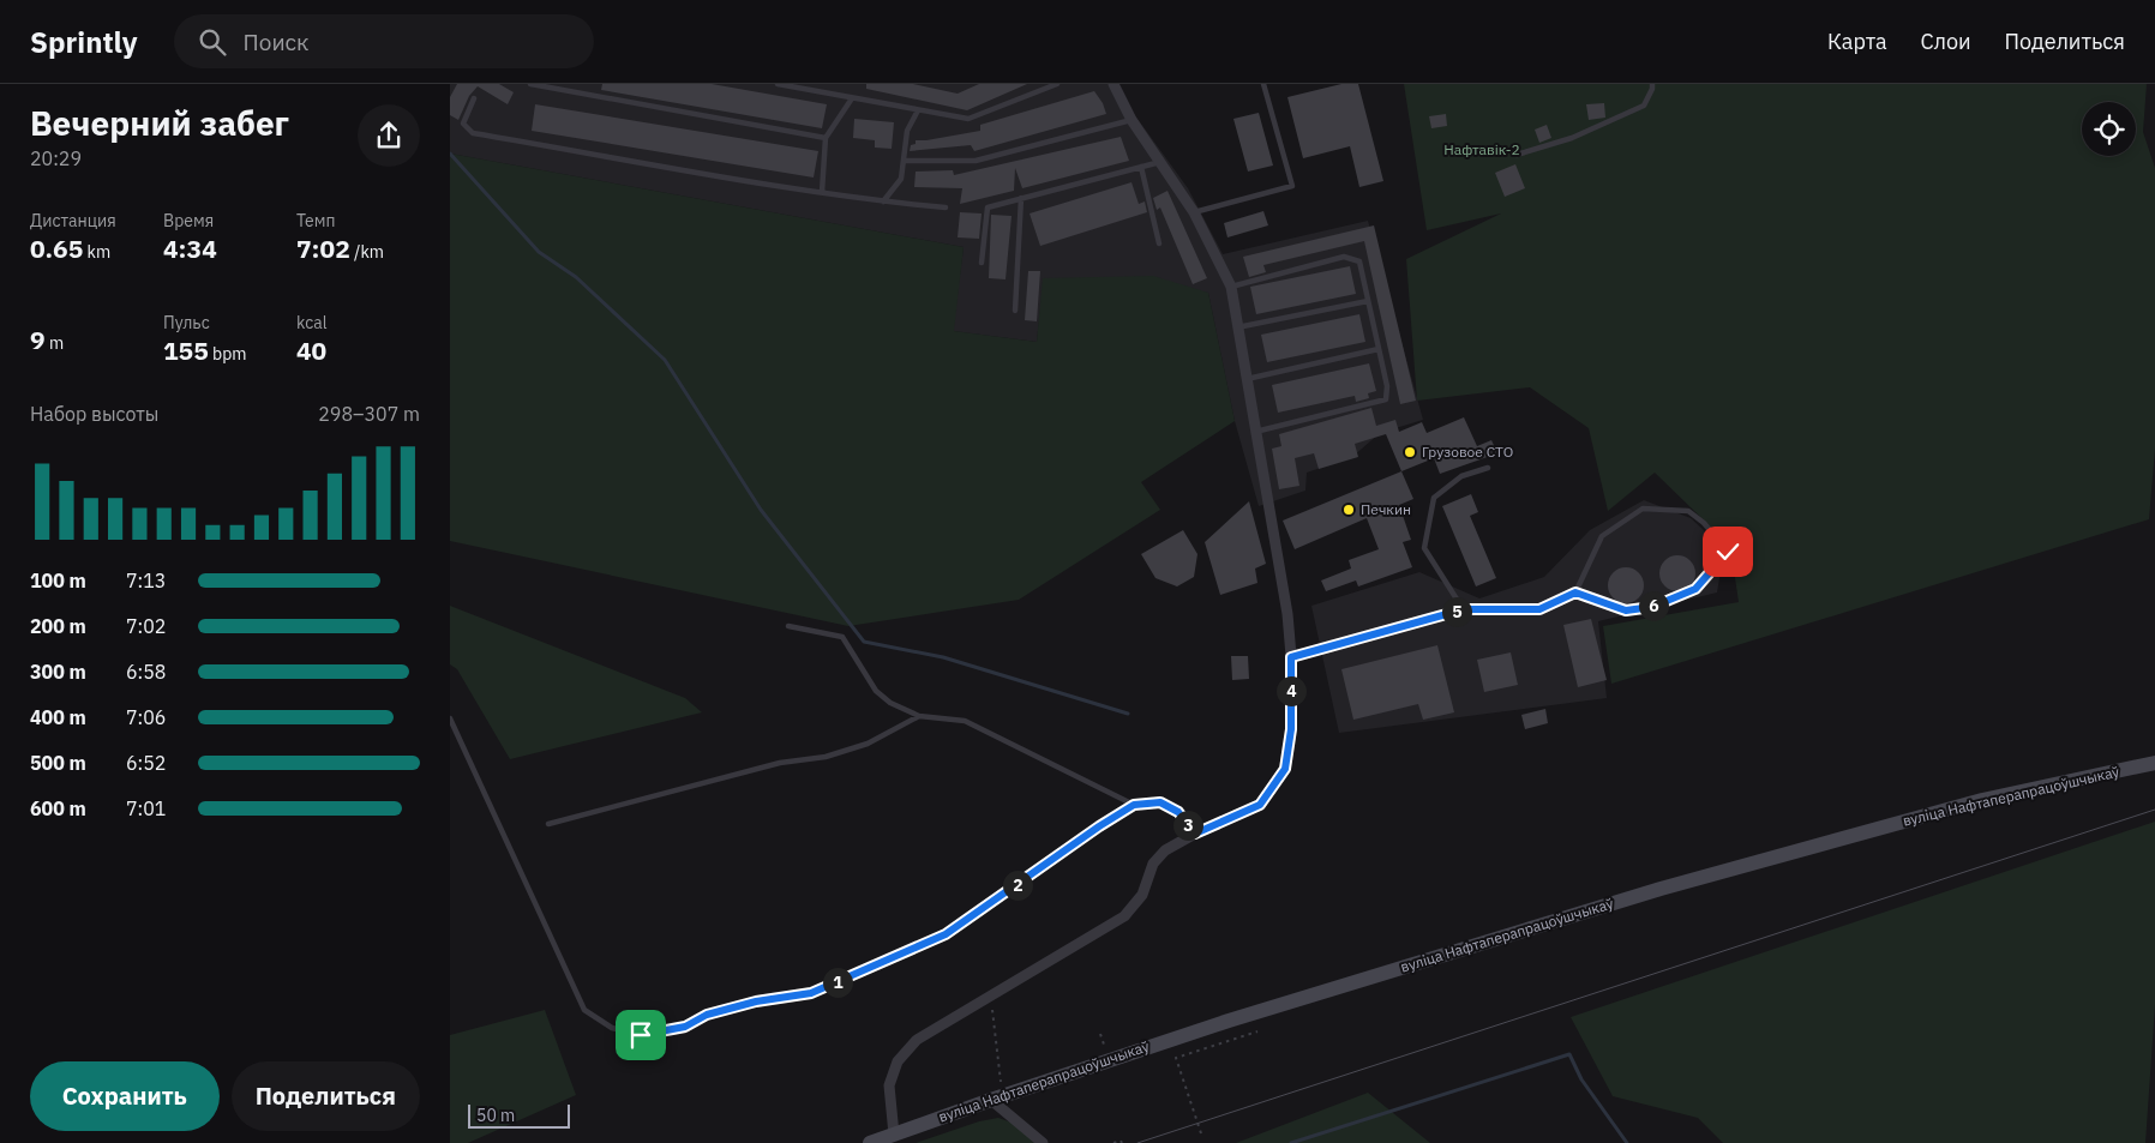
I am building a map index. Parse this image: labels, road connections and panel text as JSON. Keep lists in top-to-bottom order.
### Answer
{
  "streets": {
    "main road": ["вуліца Нафтаперапрацоўшчыкаў"]
  },
  "parks": ["Нафтавік-2"],
  "places": ["Грузовое СТО", "Печкин"],
  "scale_bar": "50 m",
  "page": {
    "header": "Sprintly",
    "search": "Поиск",
    "nav": ["Карта", "Слои", "Поделиться"],
    "heading": ["Вечерний забег", "20:29"],
    "stats": [
      ["Дистанция", "0.65 km"],
      ["Время", "4:34"],
      ["Темп", "7:02 /km"],
      ["9 m"],
      ["Пульс", "155 bpm"],
      ["kcal", "40"]
    ],
    "chart": ["Набор высоты", "298–307 m"],
    "list": [
      {
        "name": "100 m",
        "note": "7:13"
      },
      {
        "name": "200 m",
        "note": "7:02"
      },
      {
        "name": "300 m",
        "note": "6:58"
      },
      {
        "name": "400 m",
        "note": "7:06"
      },
      {
        "name": "500 m",
        "note": "6:52"
      },
      {
        "name": "600 m",
        "note": "7:01"
      }
    ],
    "pins": [
      "6",
      "5",
      "4",
      "3",
      "2",
      "1"
    ],
    "buttons": ["Сохранить", "Поделиться"],
    "scale": "50 m"
  }
}
